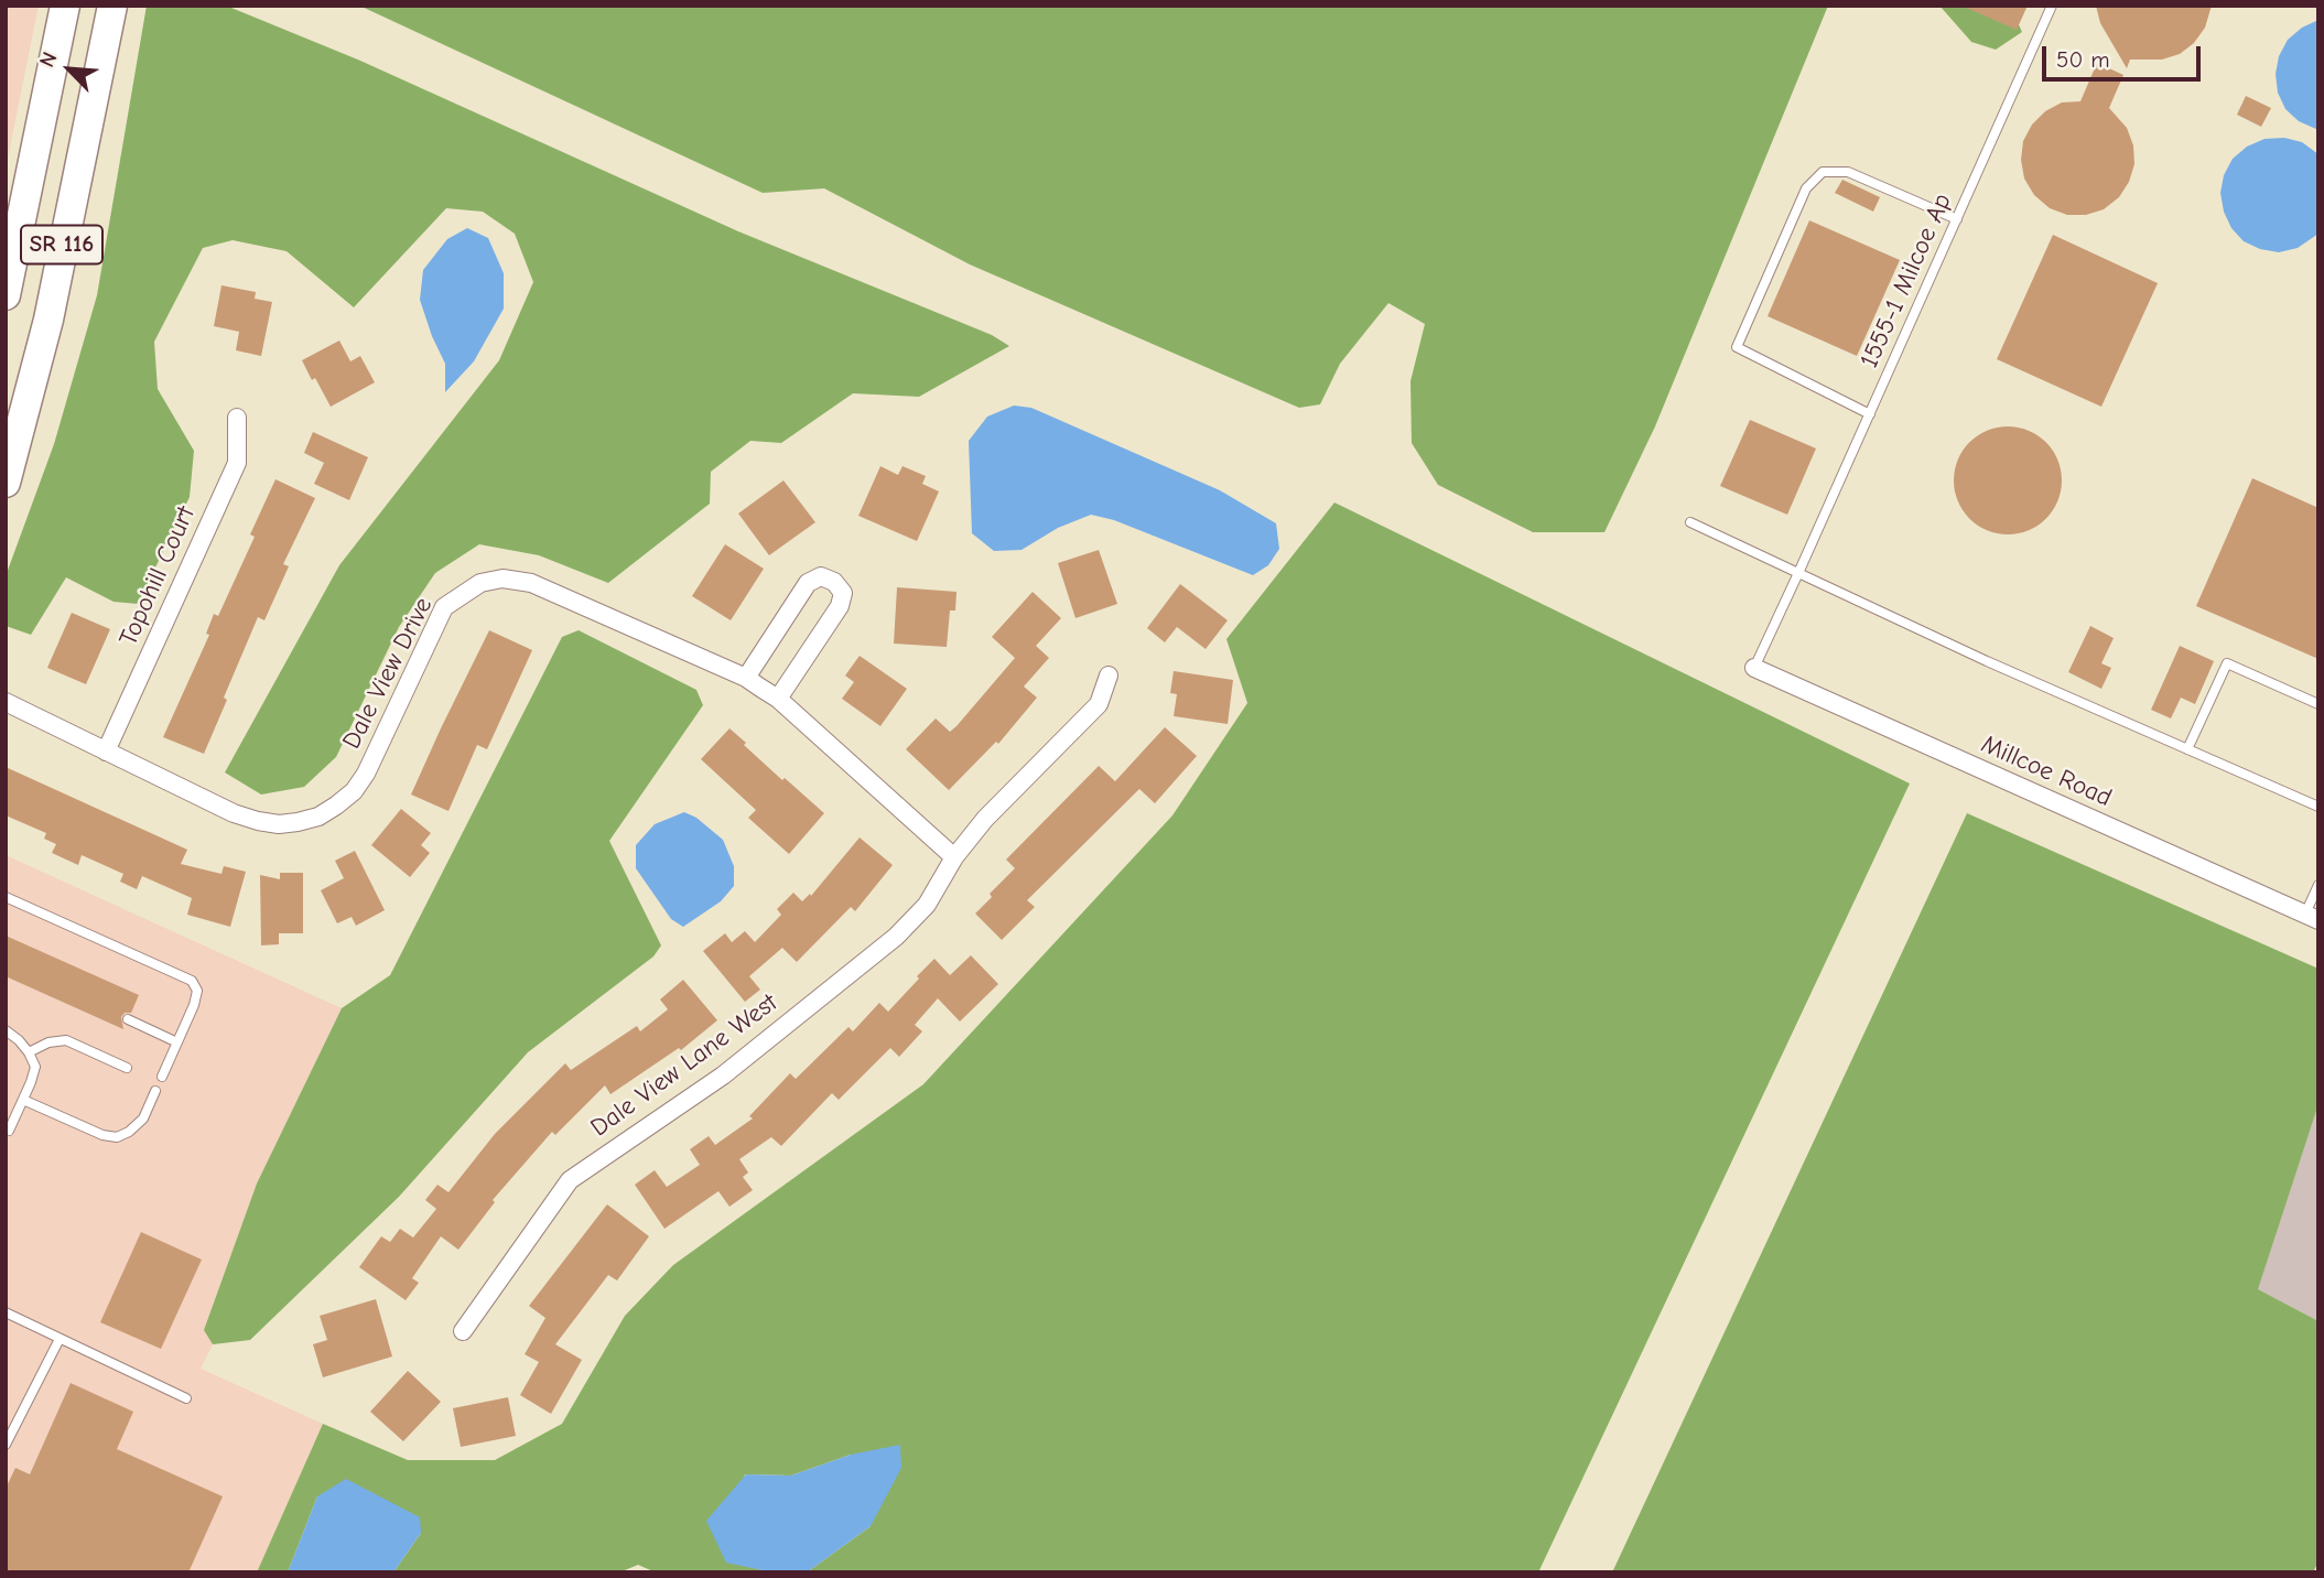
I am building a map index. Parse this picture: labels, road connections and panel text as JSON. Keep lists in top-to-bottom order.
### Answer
{
  "streets": {
    "main road": ["SR 116"],
    "street": [
      "Topohill Court",
      "Dale View Drive",
      "Millcoe Road",
      "Dale View Lane West"
    ],
    "lane": ["1555-1 Milcoe Ap"]
  },
  "crossings": [
    ["1555-1 Milcoe Ap", "Millcoe Road"],
    ["Topohill Court", "Dale View Drive"],
    ["Dale View Drive", "Dale View Lane West"]
  ],
  "scale_bar": "50 m",
  "north": "top left"
}
